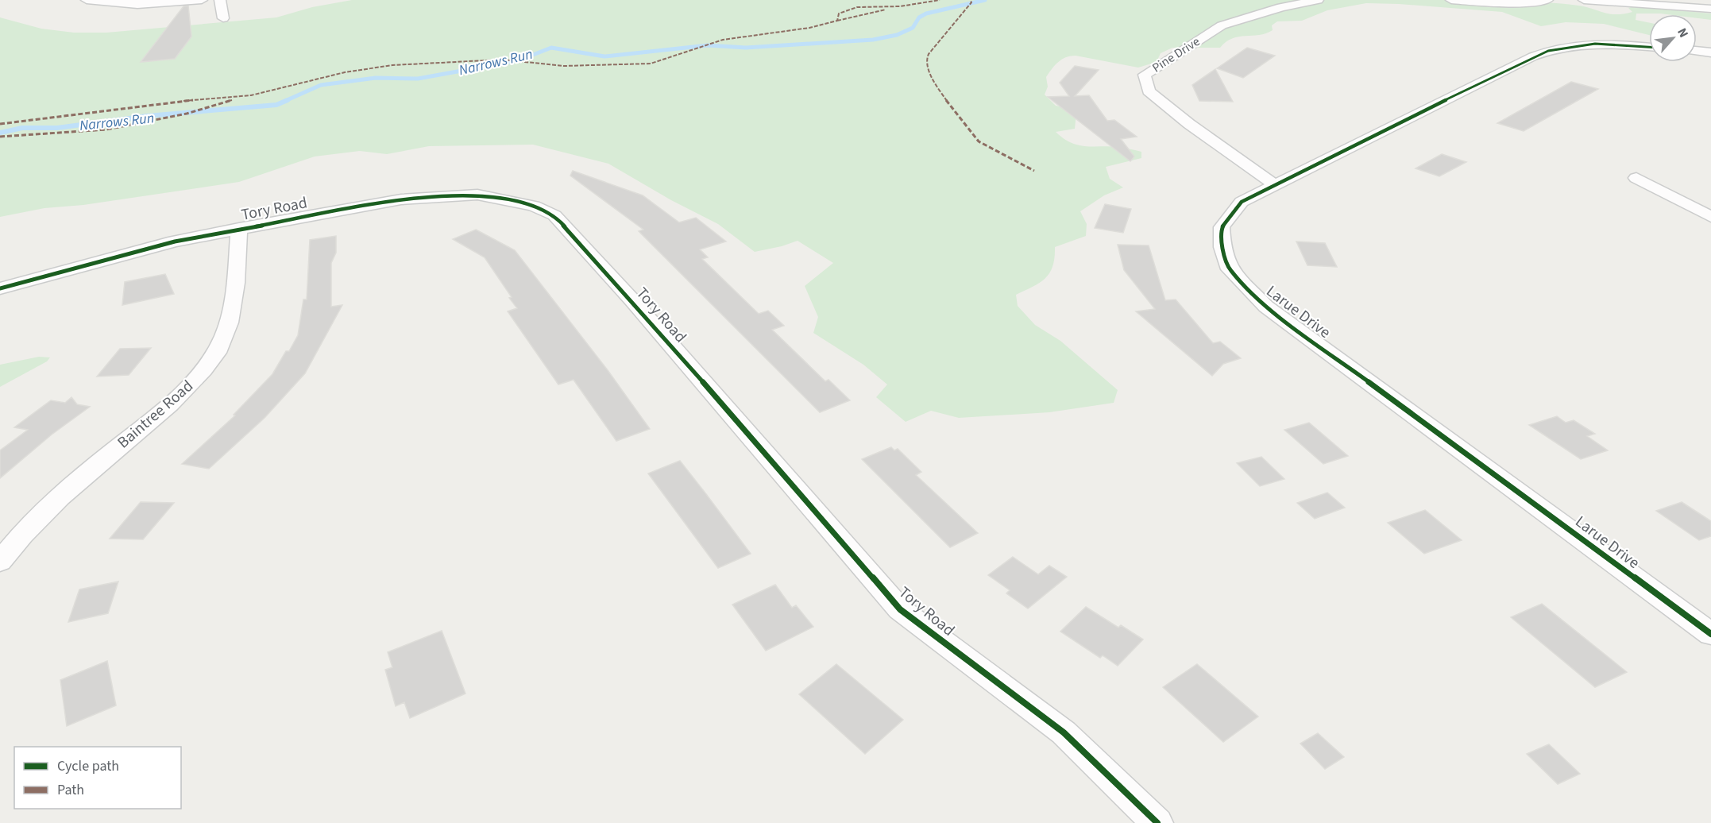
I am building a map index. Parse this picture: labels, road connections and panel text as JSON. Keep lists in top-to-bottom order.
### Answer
{
  "streets": {
    "street": [
      "Pine Drive",
      "Tory Road",
      "Larue Drive",
      "Baintree Road"
    ]
  },
  "crossings": [
    ["Pine Drive", "Larue Drive"],
    ["Tory Road", "Baintree Road"]
  ],
  "water": ["Narrows Run"],
  "legend": ["Cycle path", "Path"],
  "north": "top right"
}
